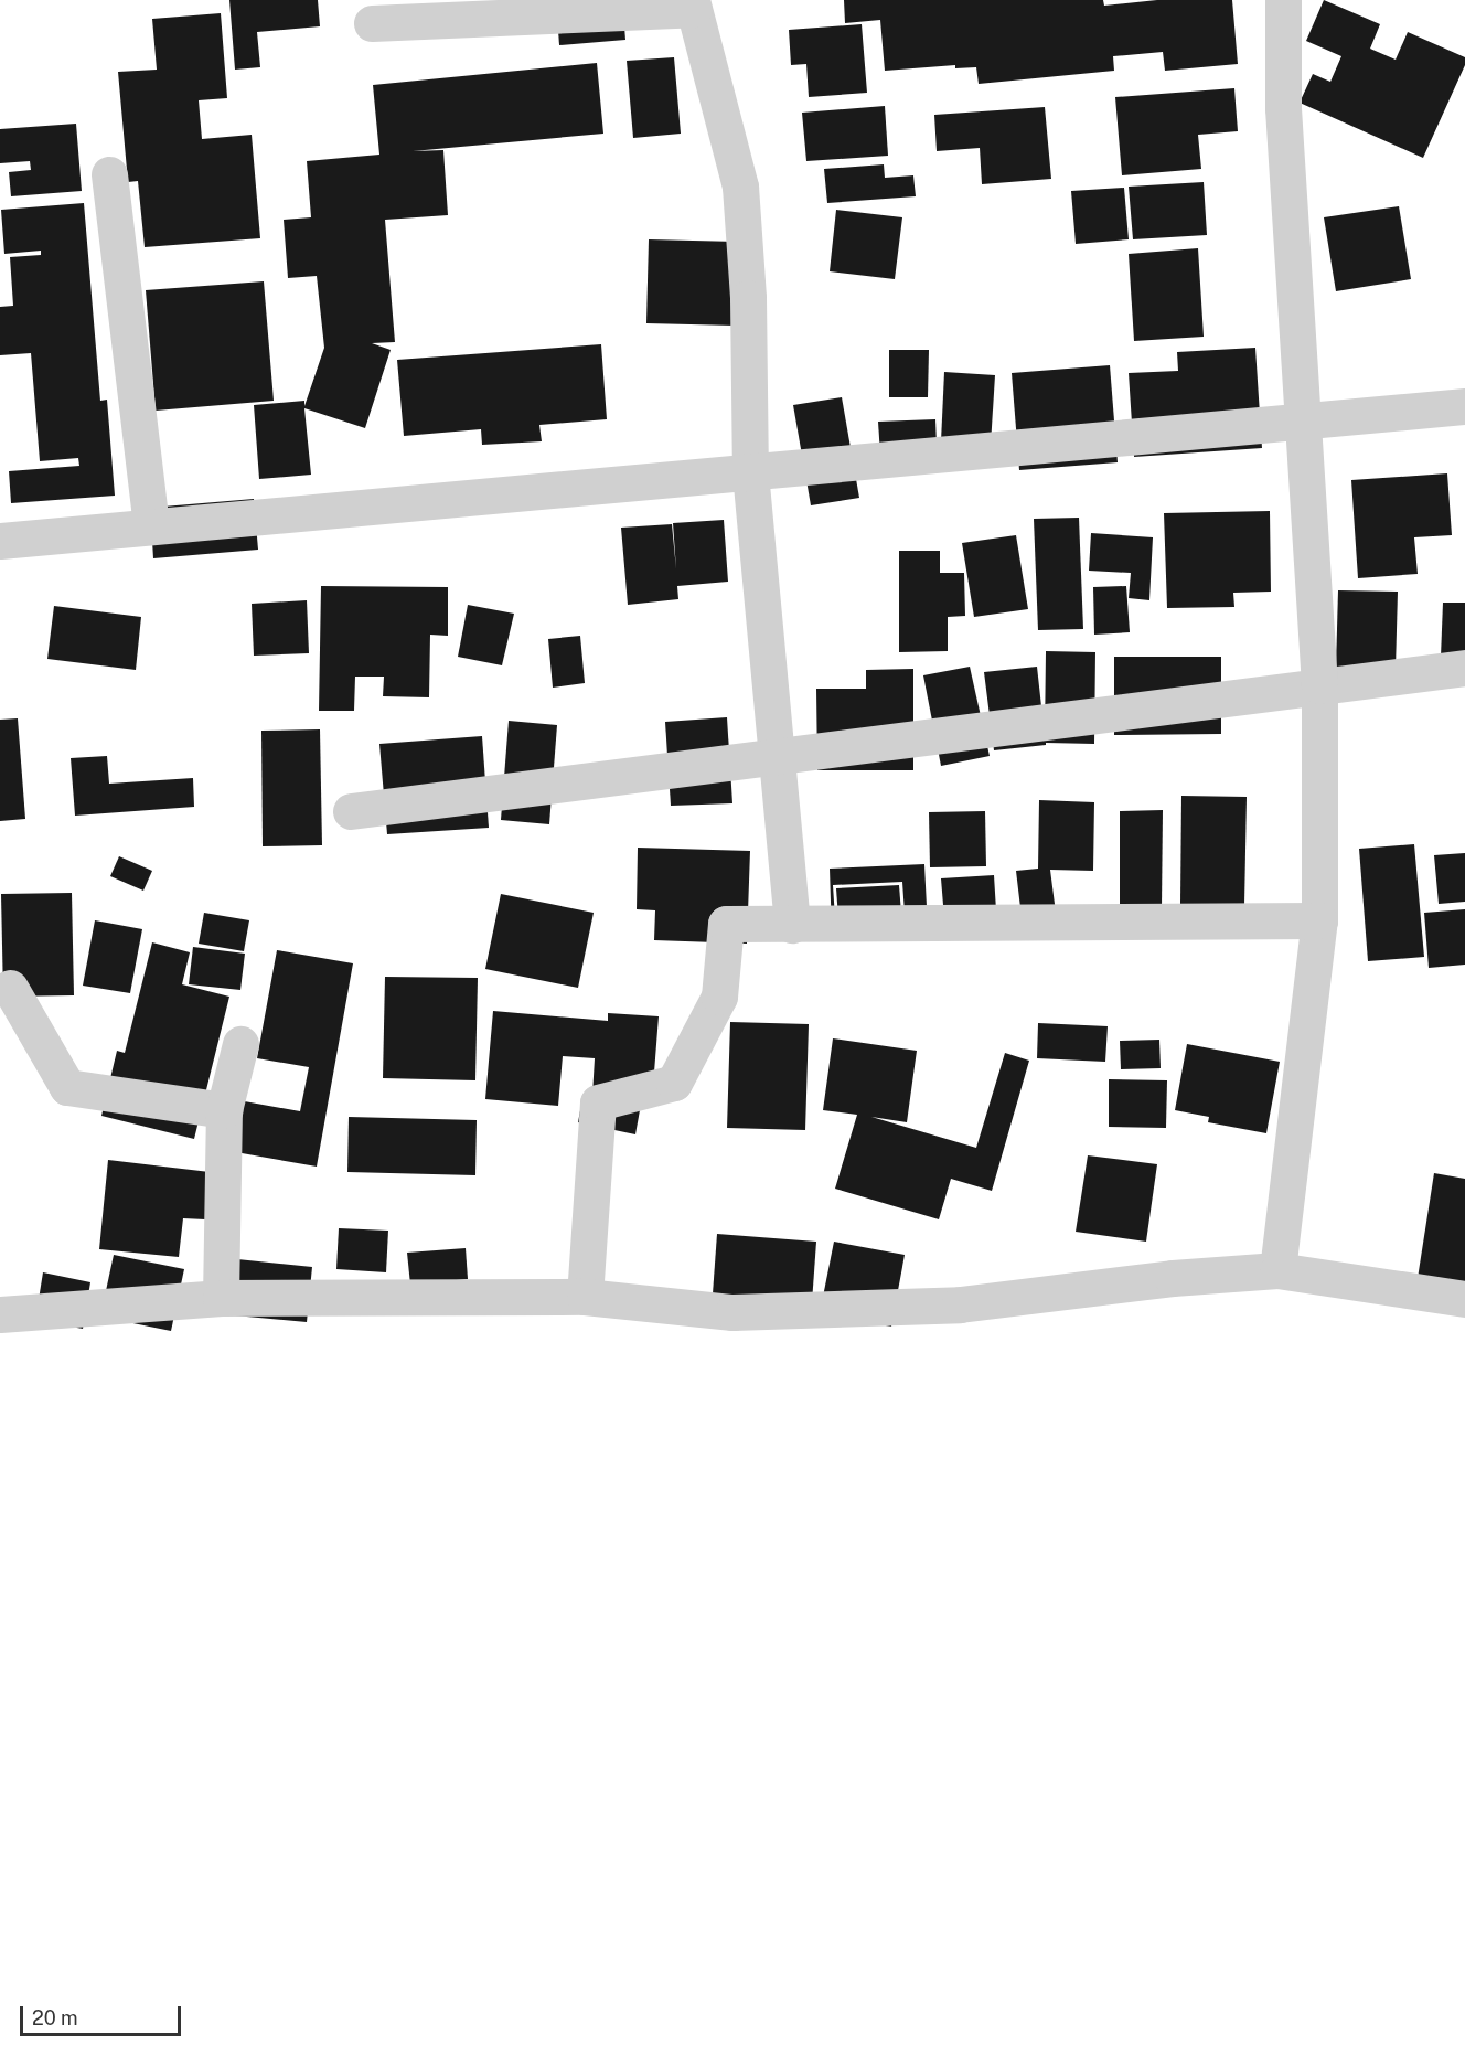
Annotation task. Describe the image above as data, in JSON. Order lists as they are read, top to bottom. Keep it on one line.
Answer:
{"scale_bar":"20 m"}
